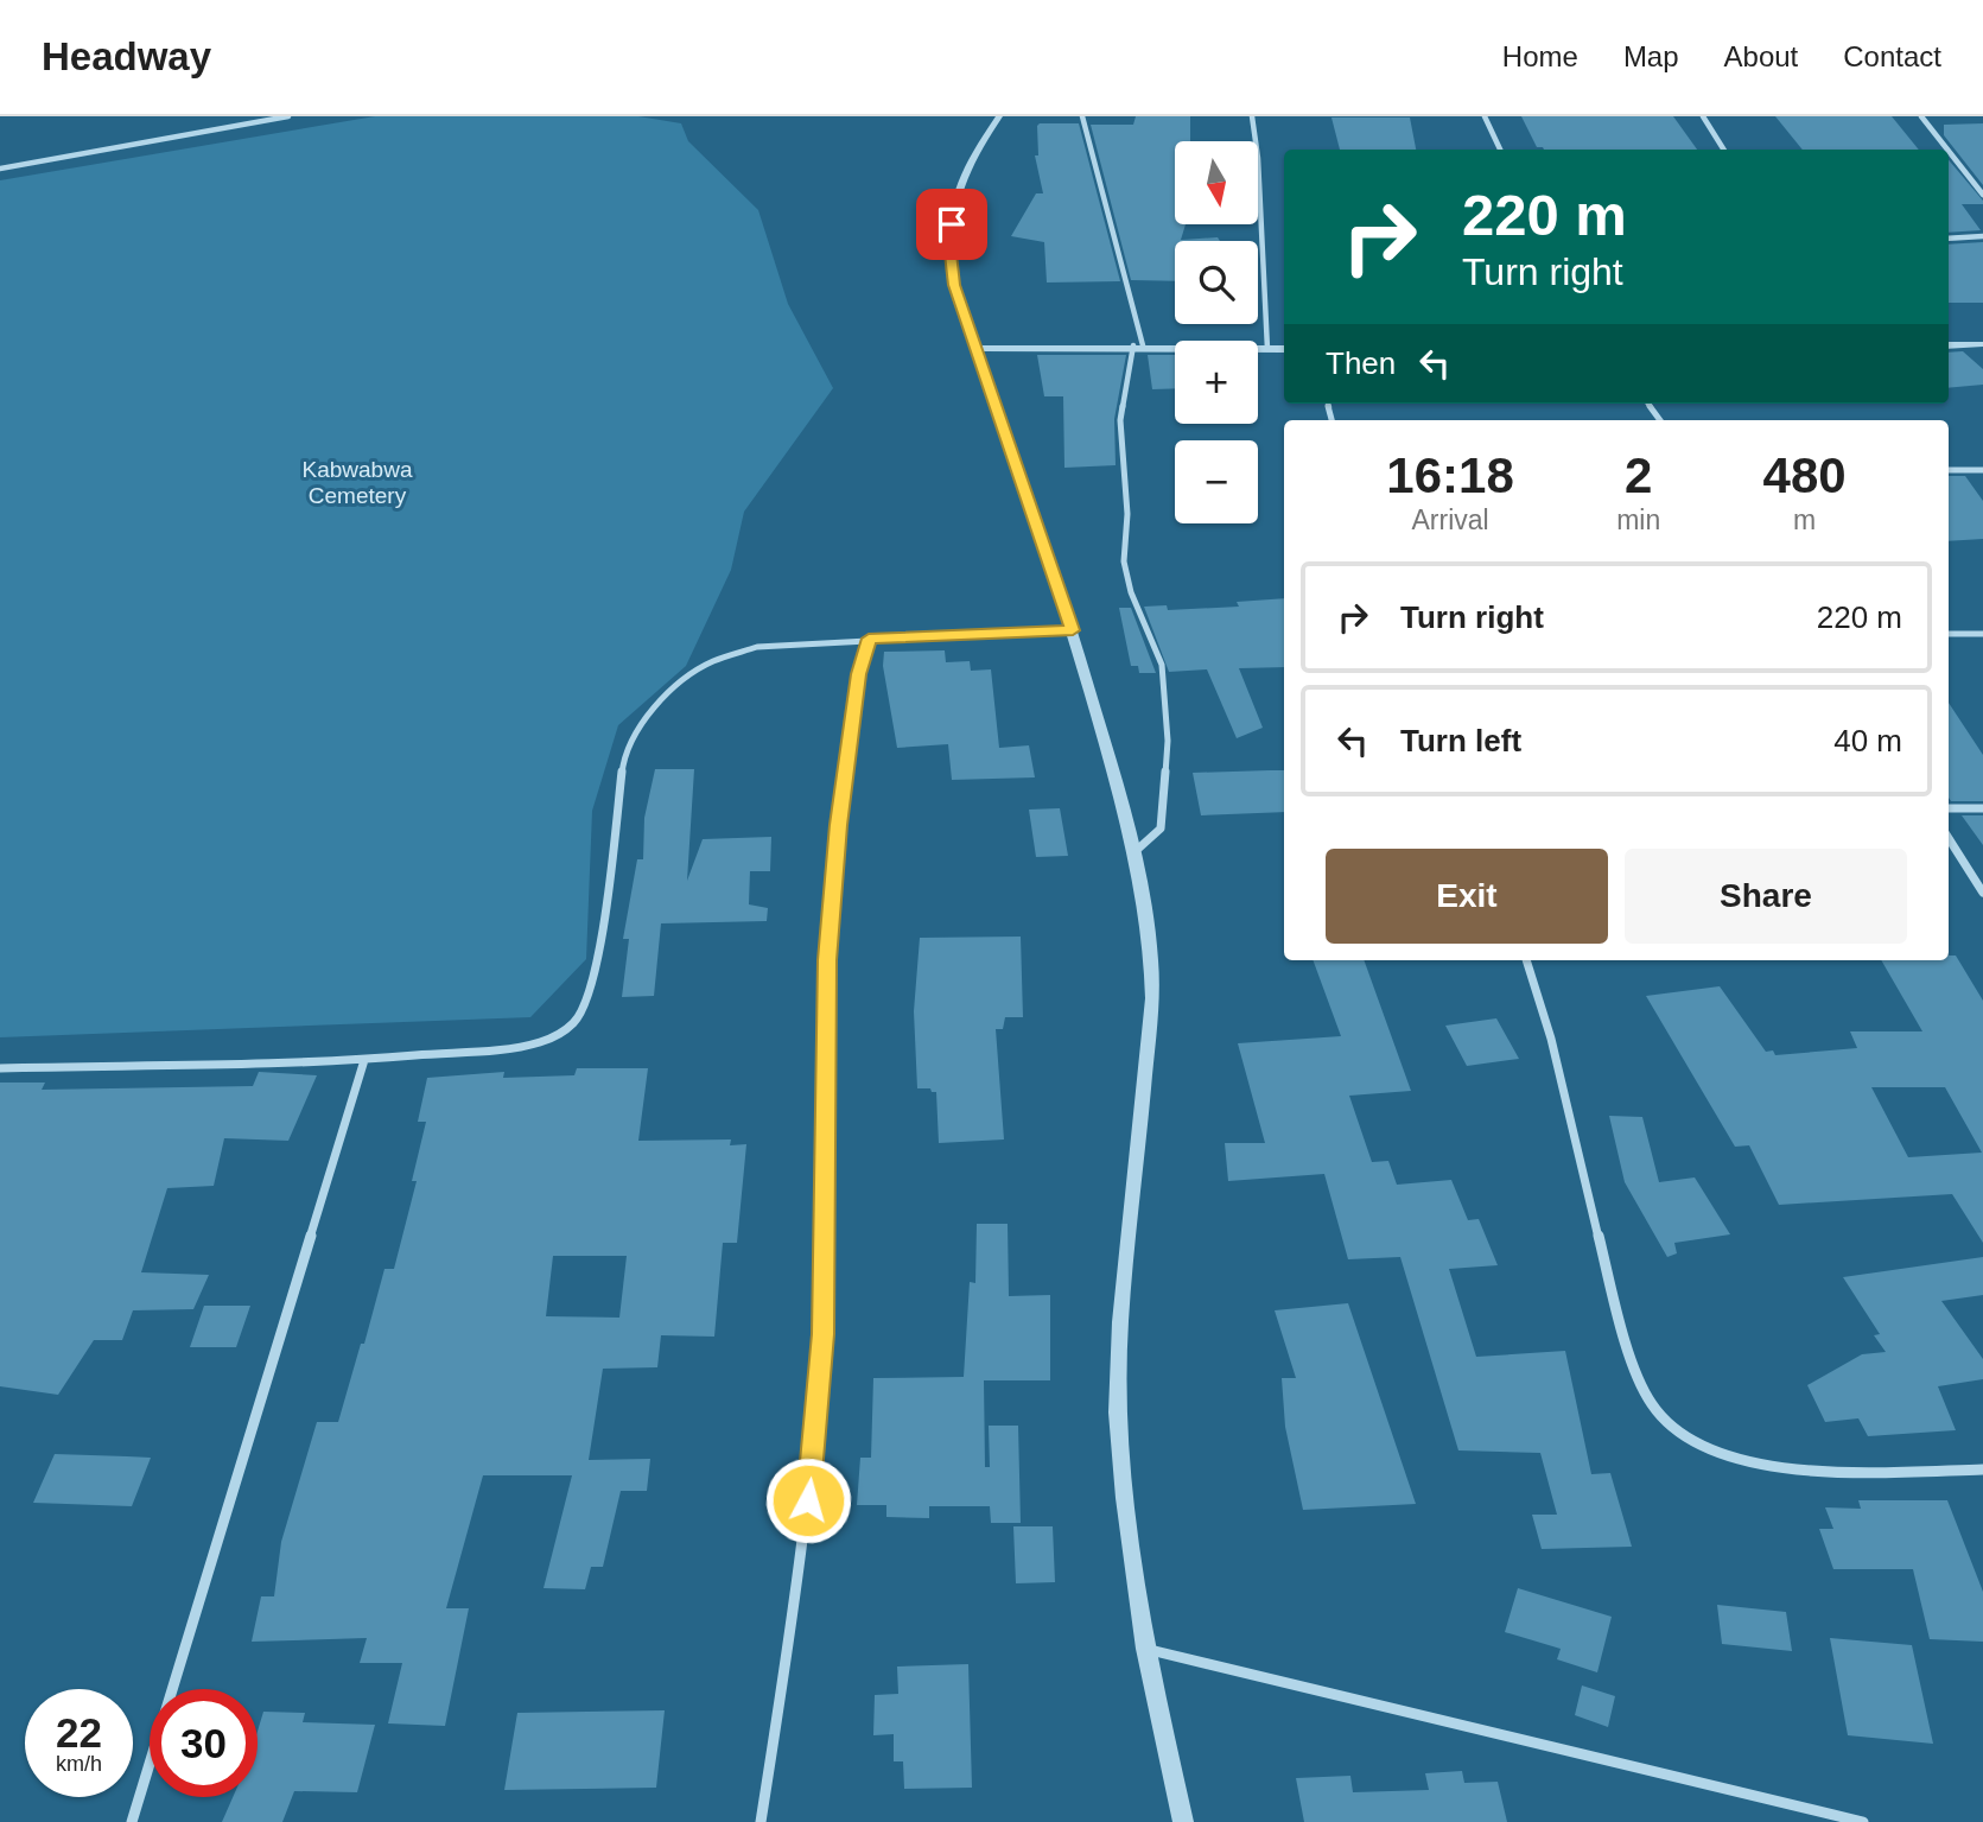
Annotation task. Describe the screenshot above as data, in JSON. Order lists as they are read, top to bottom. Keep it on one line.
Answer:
{"parks":["Kabwabwa Cemetery"],"north":"bottom","page":{"header":"Headway","nav":["Home","Map","About","Contact"],"map_buttons":["+","−"],"turn":["220 m","Turn right"],"then":"Then","eta":["16:18","Arrival","2","min","480","m"],"list":[{"name":"Turn right","value":"220 m"},{"name":"Turn left","value":"40 m"}],"buttons":["Exit","Share"],"speed":"22 km/h","limit":"30"}}
